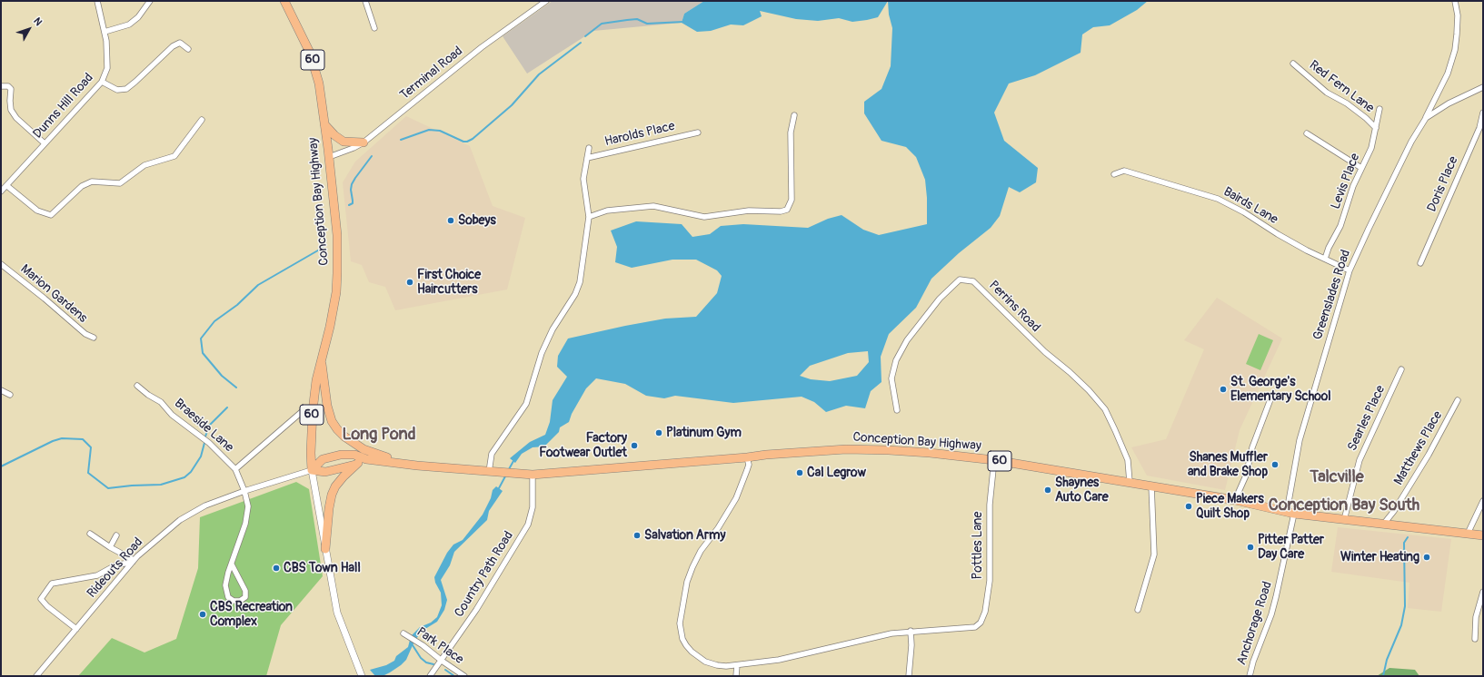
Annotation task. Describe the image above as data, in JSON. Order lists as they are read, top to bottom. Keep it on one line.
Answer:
{"streets":{"main road":["60","Conception Bay Highway"],"street":["Terminal Road","Red Fern Lane","Dunns Hill Road","Harolds Place","Levis Place","Doris Place","Bairds Lane","Marion Gardens","Greenslades Road","Perrins Road","Searles Place","Braeside Lane","Matthews Place","Pottles Lane","Rideouts Road","Country Path Road","Anchorage Road","Park Place"]},"crossings":[["Terminal Road","Conception Bay Highway"],["Red Fern Lane","Levis Place"],["Levis Place","Bairds Lane"],["Conception Bay Highway","Greenslades Road"],["Conception Bay Highway","Perrins Road"],["Conception Bay Highway","Searles Place"],["Conception Bay Highway","Matthews Place"],["Conception Bay Highway","Pottles Lane"],["Conception Bay Highway","Rideouts Road"],["Conception Bay Highway","Country Path Road"],["Conception Bay Highway","Anchorage Road"],["Bairds Lane","Greenslades Road"],["Greenslades Road","Anchorage Road"],["Braeside Lane","Rideouts Road"],["Country Path Road","Park Place"]],"districts":["Long Pond","Talcville","Conception Bay South"],"places":["Sobeys","First Choice Haircutters","St. George's Elementary School","Platinum Gym","Factory Footwear Outlet","Shanes Muffler and Brake Shop","Cal Legrow","Shaynes Auto Care","Piece Makers Quilt Shop","Salvation Army","Pitter Patter Day Care","Winter Heating","CBS Town Hall","CBS Recreation Complex"],"north":"top right"}
